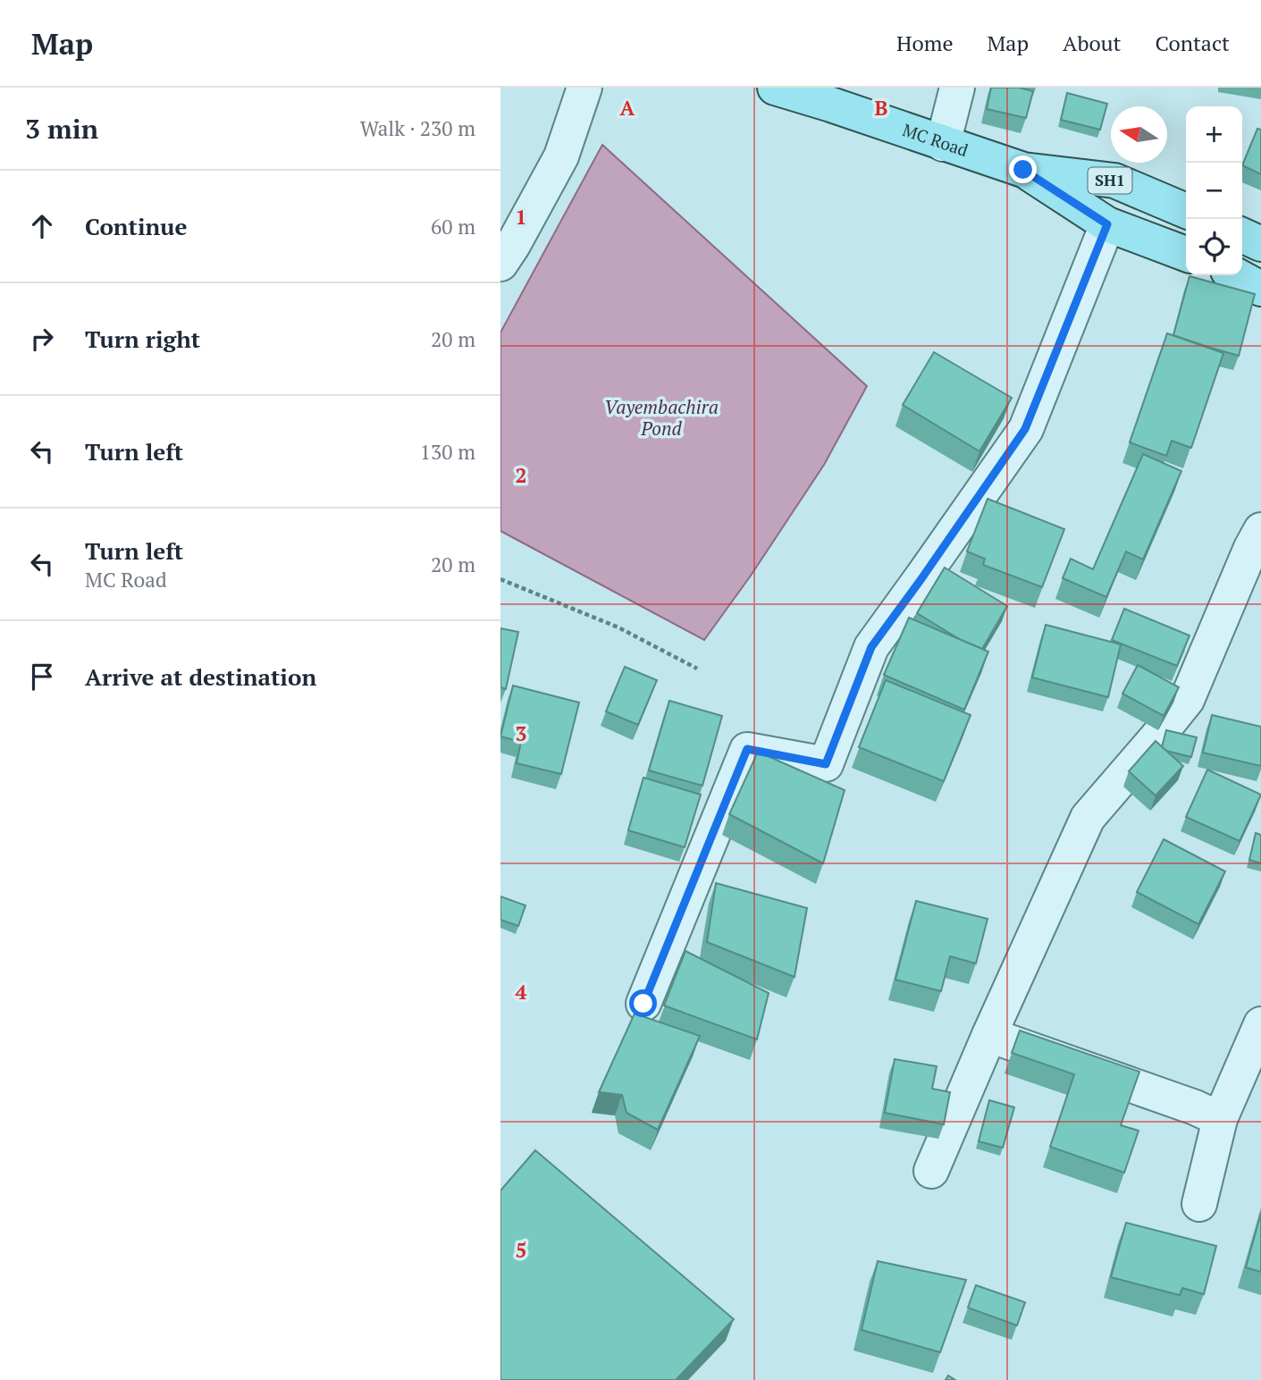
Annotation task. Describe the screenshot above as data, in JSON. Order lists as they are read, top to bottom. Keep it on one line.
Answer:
{"streets":{"main road":["MC Road","SH1"]},"water":["Vayembachira Pond"],"north":"left","page":{"header":"Map","nav":["Home","Map","About","Contact"],"heading":["3 min","Walk · 230 m"],"map_buttons":["+","−"],"list":[["Continue","60 m"],["Turn right","20 m"],["Turn left","130 m"],["Turn left","MC Road","20 m"],"Arrive at destination"]},"grid":{"columns":["A","B"],"rows":["1","2","3","4","5"]}}
